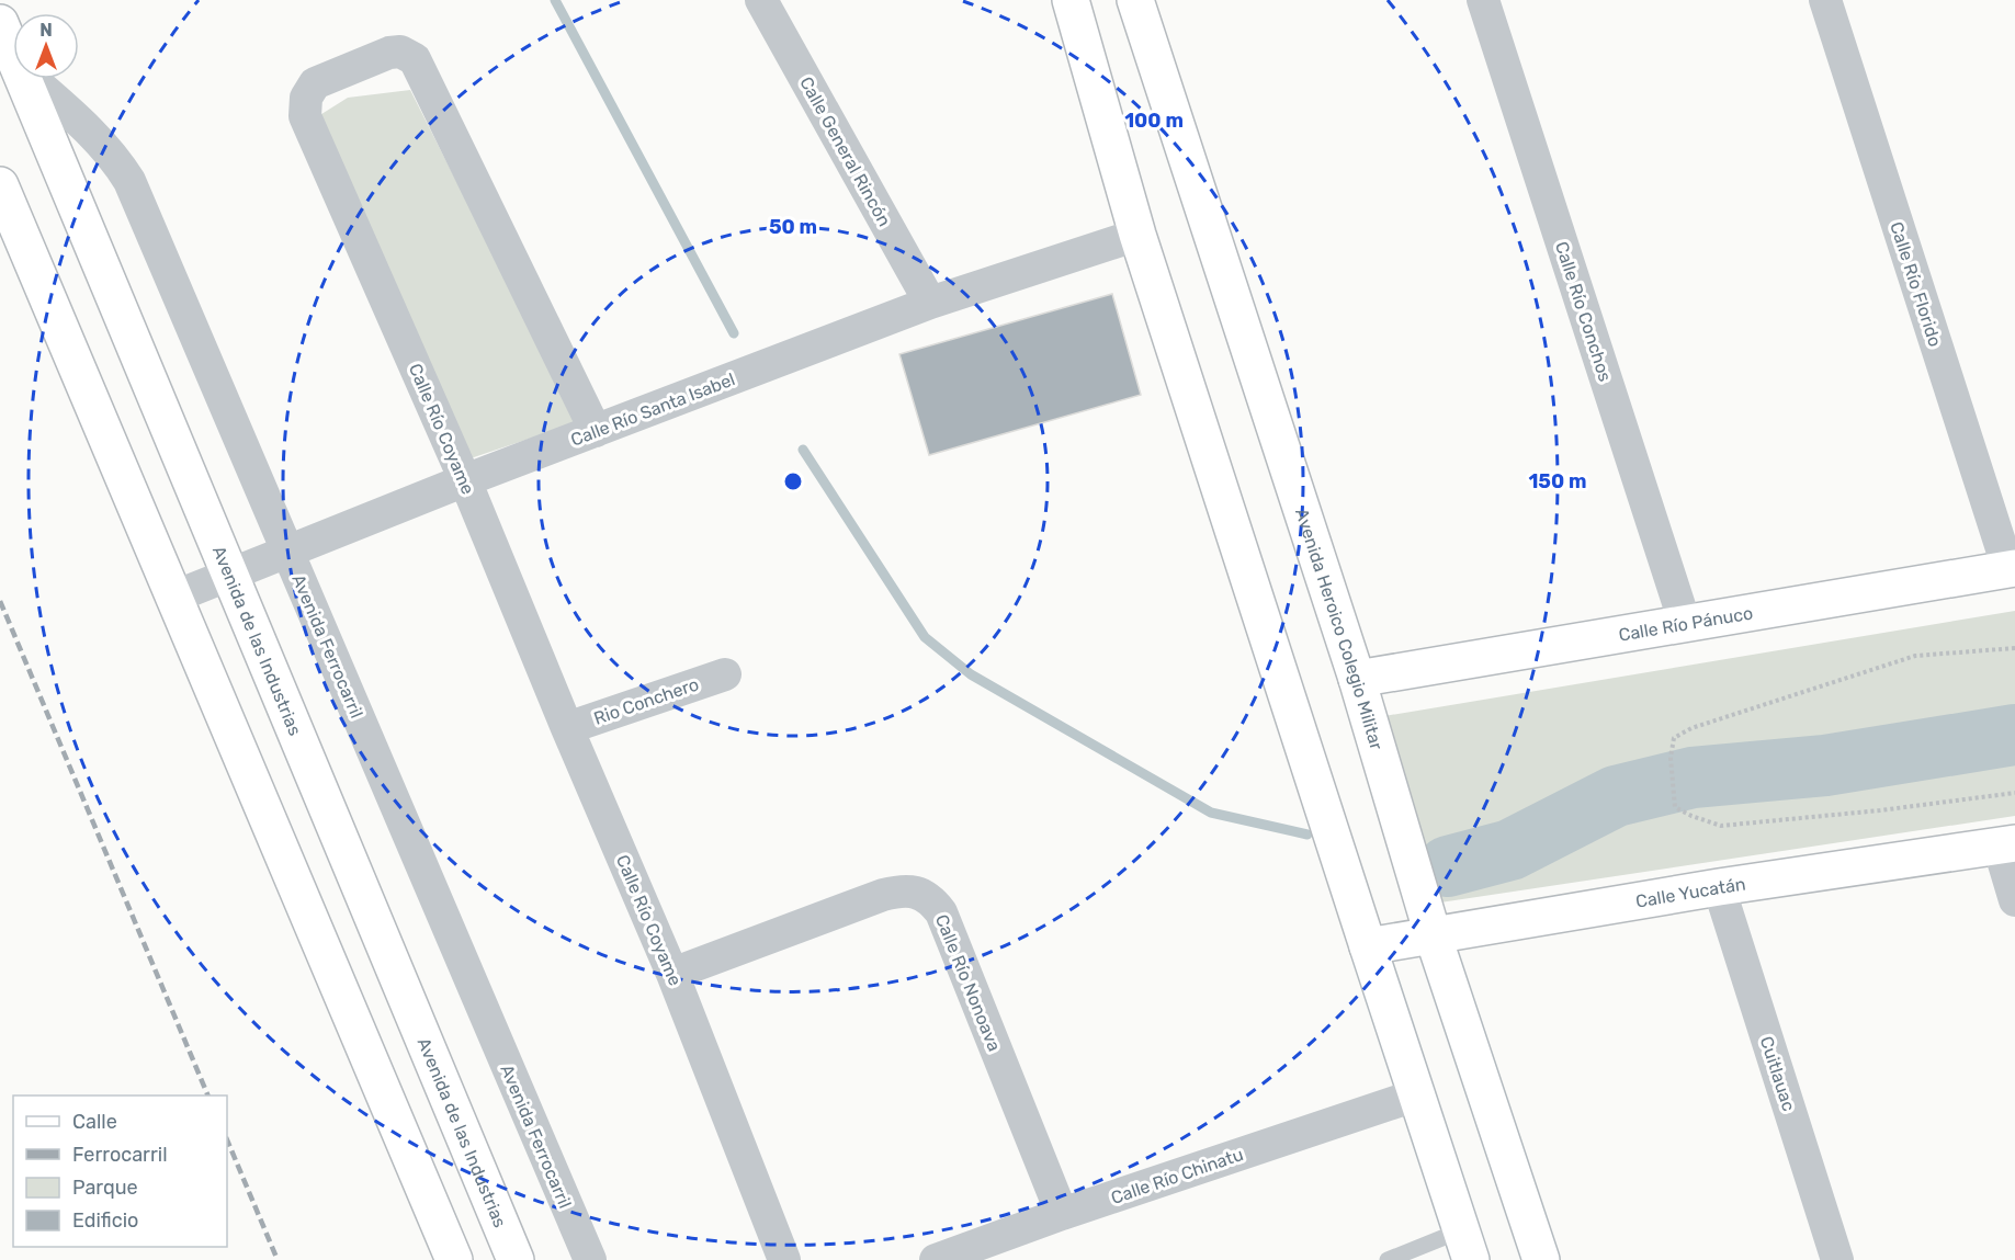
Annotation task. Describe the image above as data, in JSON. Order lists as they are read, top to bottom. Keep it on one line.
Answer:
{"streets":{"main road":["Calle Río Pánuco","Avenida Heroico Colegio Militar","Avenida de las Industrias","Calle Yucatán"],"street":["Calle General Rincón","Calle Río Florido","Calle Río Conchos","Calle Río Santa Isabel","Calle Río Coyame","Avenida Ferrocarril","Rio Conchero","Calle Río Nonoava","Cuitlauac","Calle Río Chinatu"]},"crossings":[["Calle General Rincón","Calle Río Santa Isabel"],["Calle Río Florido","Calle Río Pánuco"],["Calle Río Conchos","Calle Río Pánuco"],["Calle Río Santa Isabel","Calle Río Coyame"],["Calle Río Santa Isabel","Avenida de las Industrias"],["Calle Río Santa Isabel","Avenida Ferrocarril"],["Calle Río Coyame","Rio Conchero"],["Calle Río Coyame","Calle Río Nonoava"],["Calle Río Pánuco","Avenida Heroico Colegio Militar"],["Avenida Heroico Colegio Militar","Calle Yucatán"],["Calle Yucatán","Cuitlauac"],["Calle Río Nonoava","Calle Río Chinatu"]],"legend":["Calle","Ferrocarril","Parque","Edificio"],"north":"top","rings":["100 m","50 m","150 m"]}
